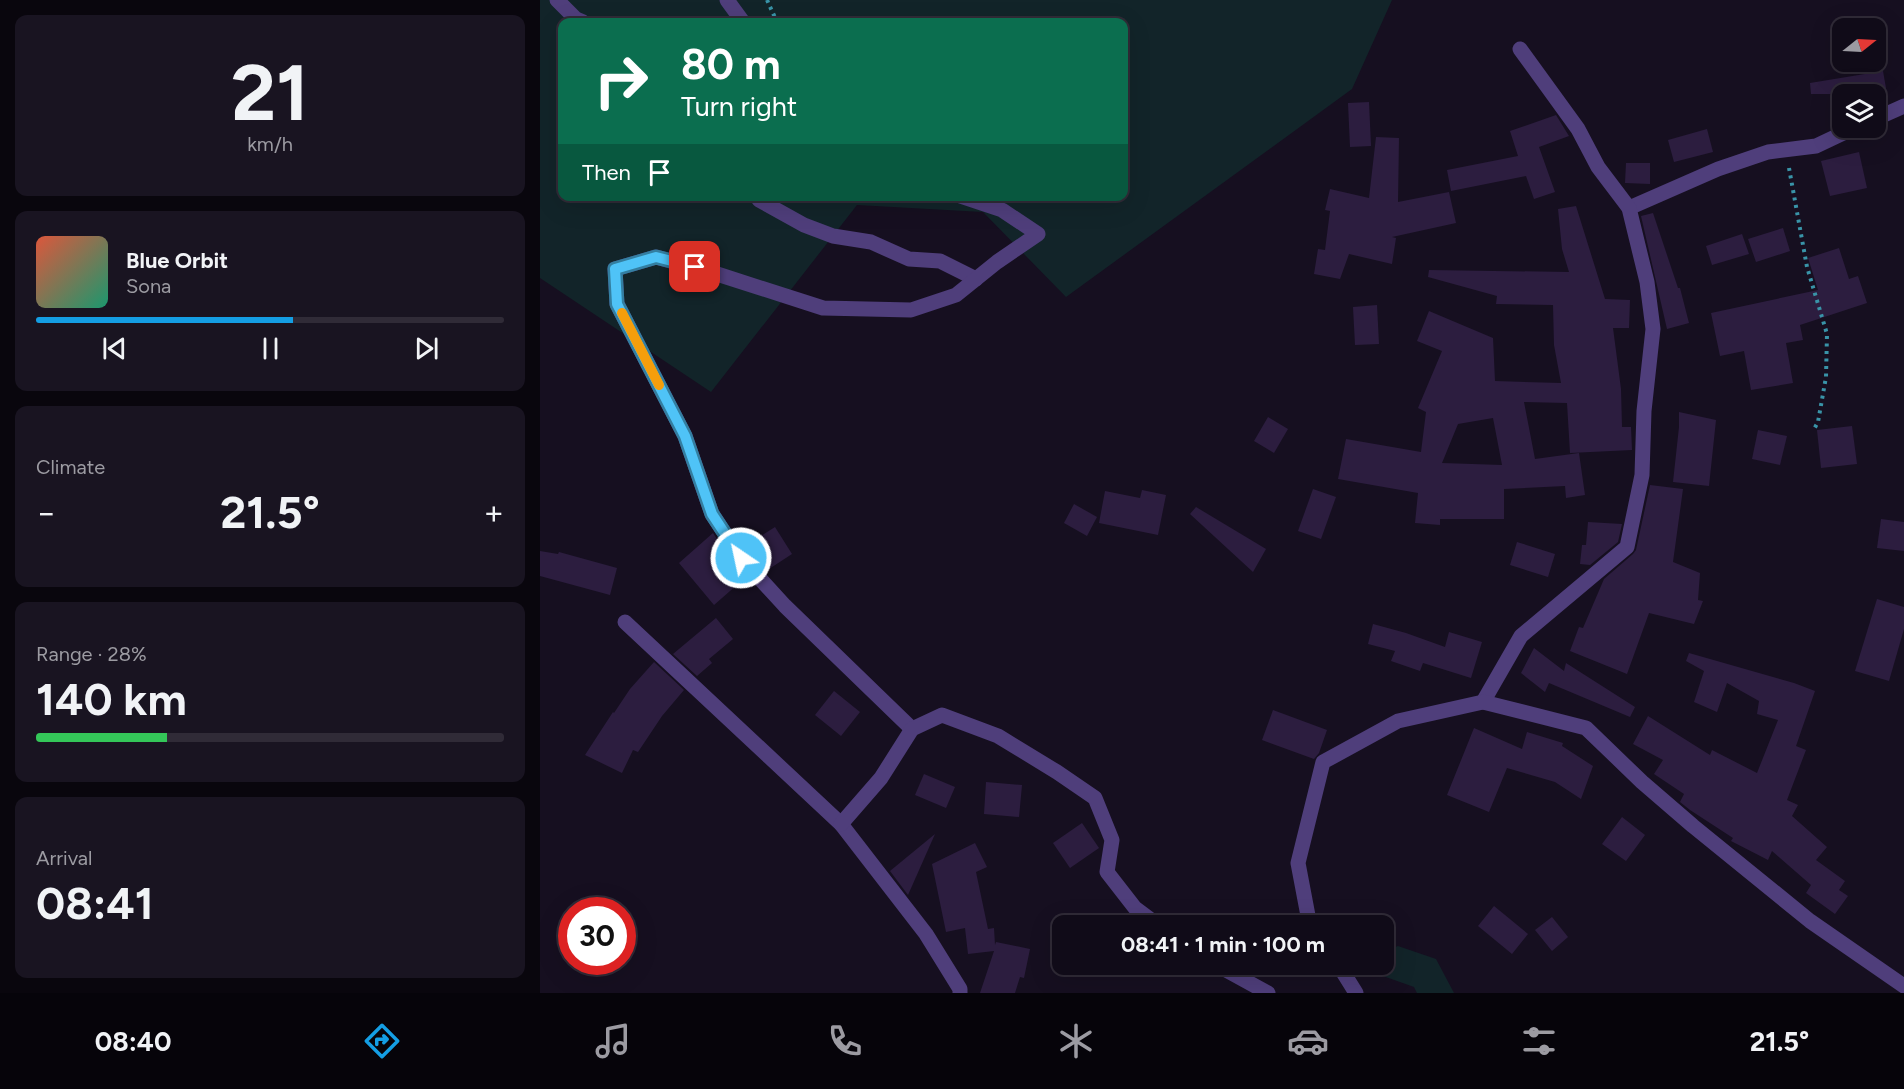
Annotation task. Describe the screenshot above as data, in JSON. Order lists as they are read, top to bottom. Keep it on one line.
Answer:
{"north":"right","page":{"tile":[["21","km/h"],"Climate",["Range · 28%","140 km"],["Arrival","08:41"]],"turn":["80 m","Turn right"],"then":"Then","song":["Blue Orbit","Sona"],"heat":["−","21.5°","+"],"limit":"30","trip":"08:41 · 1 min · 100 m","tabs":["08:40","21.5°"]}}
